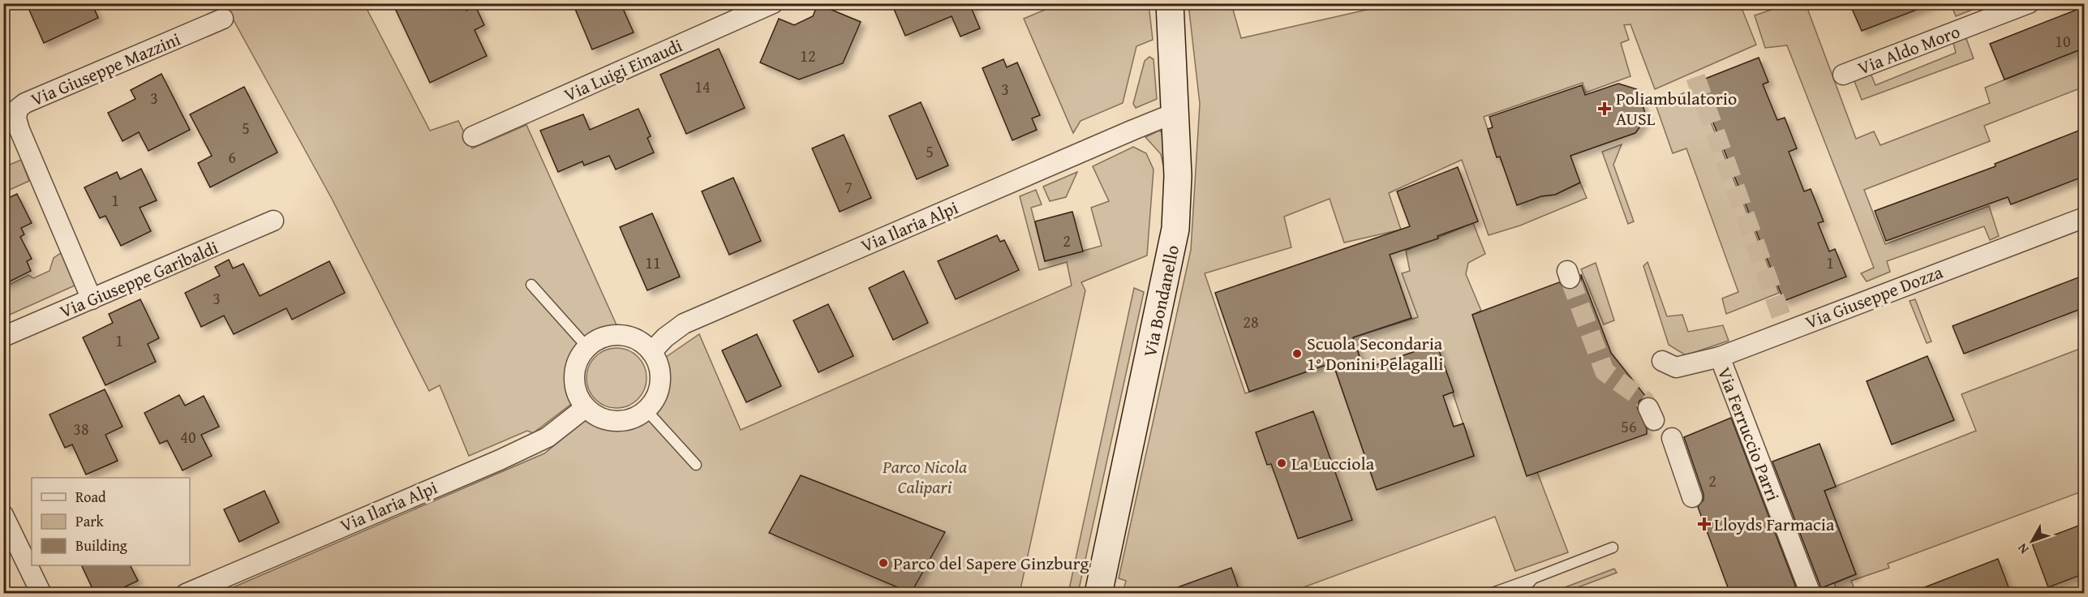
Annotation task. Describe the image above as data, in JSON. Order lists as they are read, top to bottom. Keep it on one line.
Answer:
{"streets":{"street":["Via Aldo Moro","Via Giuseppe Mazzini","Via Luigi Einaudi","Via Ilaria Alpi","Via Giuseppe Garibaldi","Via Giuseppe Dozza","Via Bondanello","Via Ferruccio Parri"]},"crossings":[["Via Giuseppe Mazzini","Via Giuseppe Garibaldi"],["Via Ilaria Alpi","Via Bondanello"],["Via Giuseppe Dozza","Via Ferruccio Parri"]],"parks":["Parco Nicola Calipari"],"places":{"health":["Poliambulatorio AUSL","Lloyds Farmacia"],"other":["Scuola Secondaria 1° Donini Pelagalli","La Lucciola","Parco del Sapere Ginzburg"]},"house_numbers":["10","12","14","3","3","5","5","6","7","1","2","11","1","3","28","1","56","38","40","2"],"legend":["Road","Park","Building"],"north":"bottom left"}
